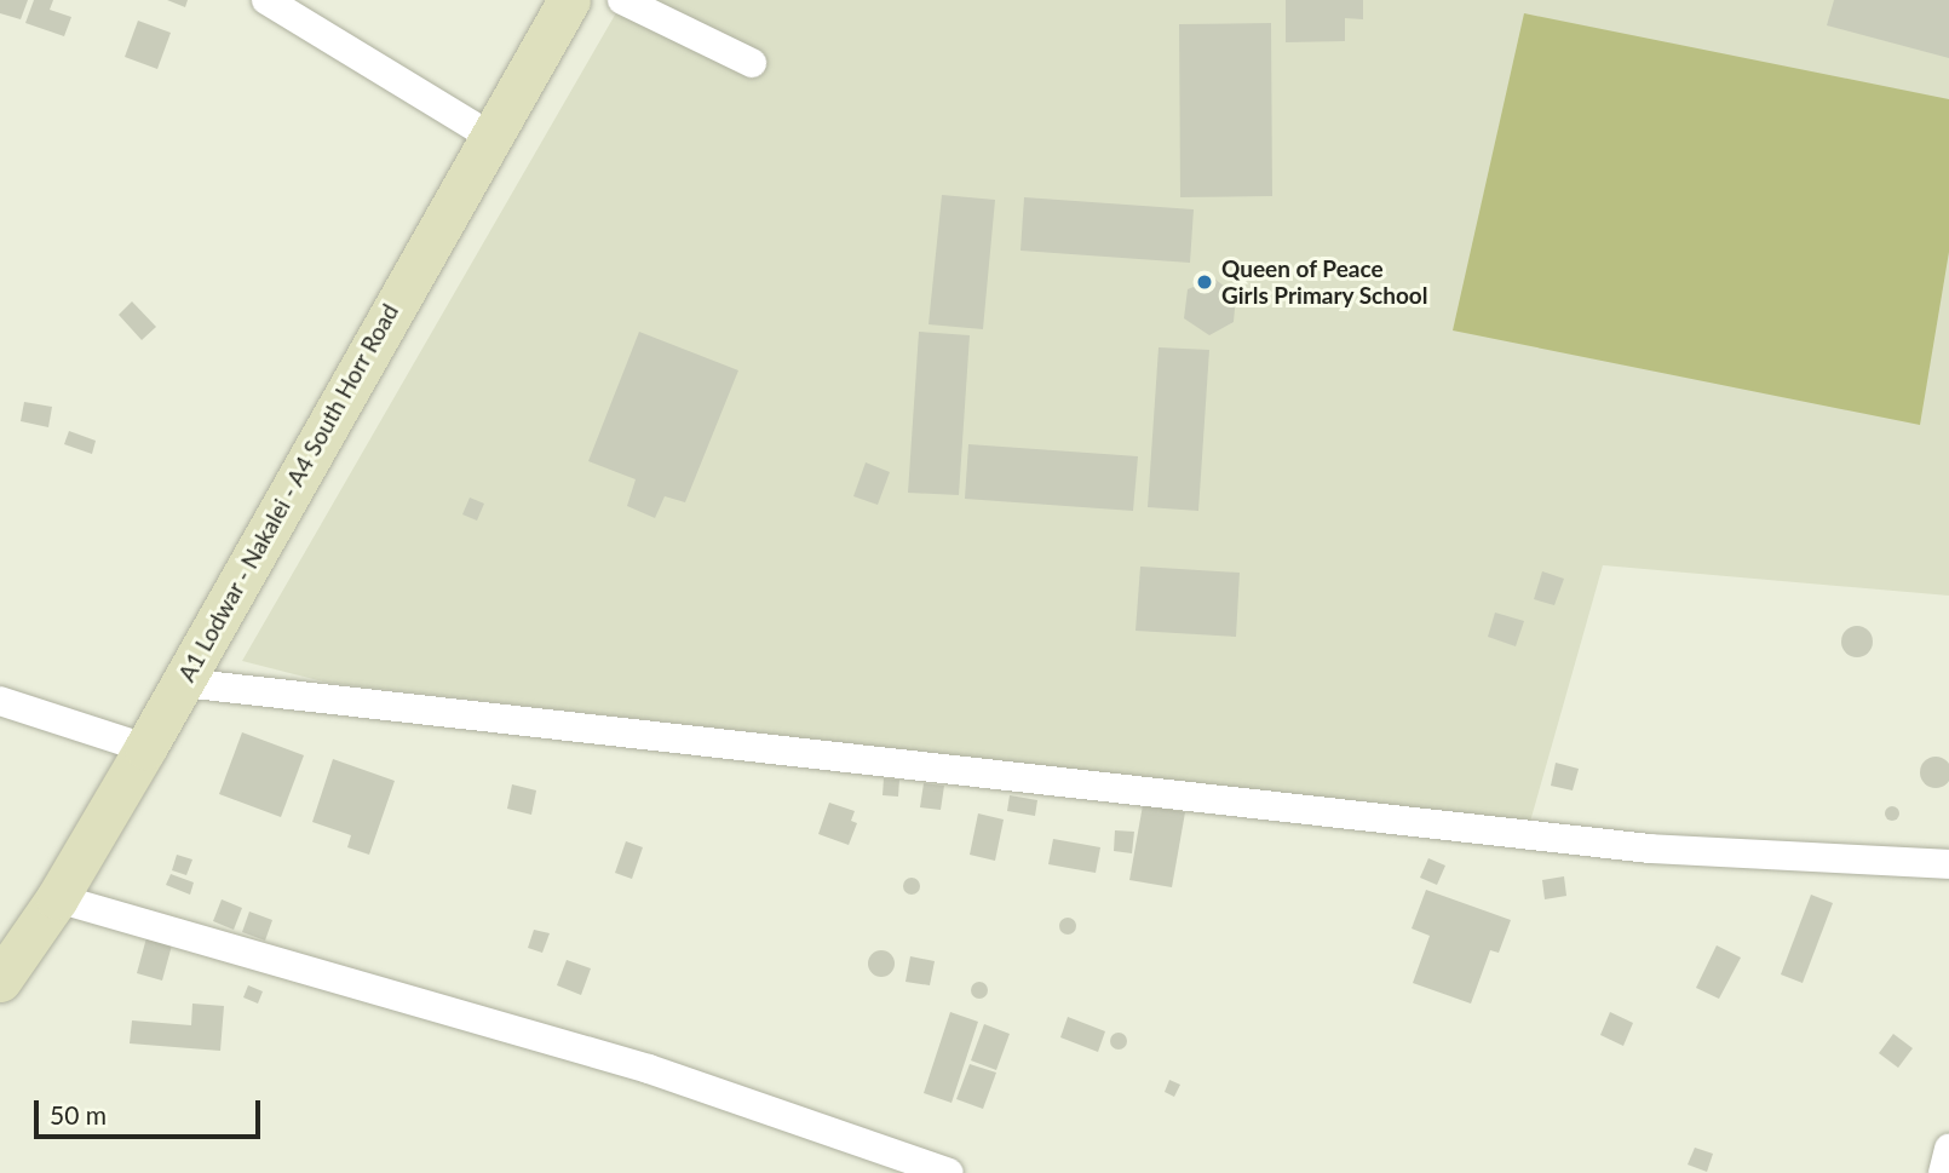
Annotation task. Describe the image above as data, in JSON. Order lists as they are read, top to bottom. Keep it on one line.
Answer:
{"streets":{"main road":["A1 Lodwar - Nakalei - A4 South Horr Road"]},"places":["Queen of Peace Girls Primary School"],"scale_bar":"50 m"}
